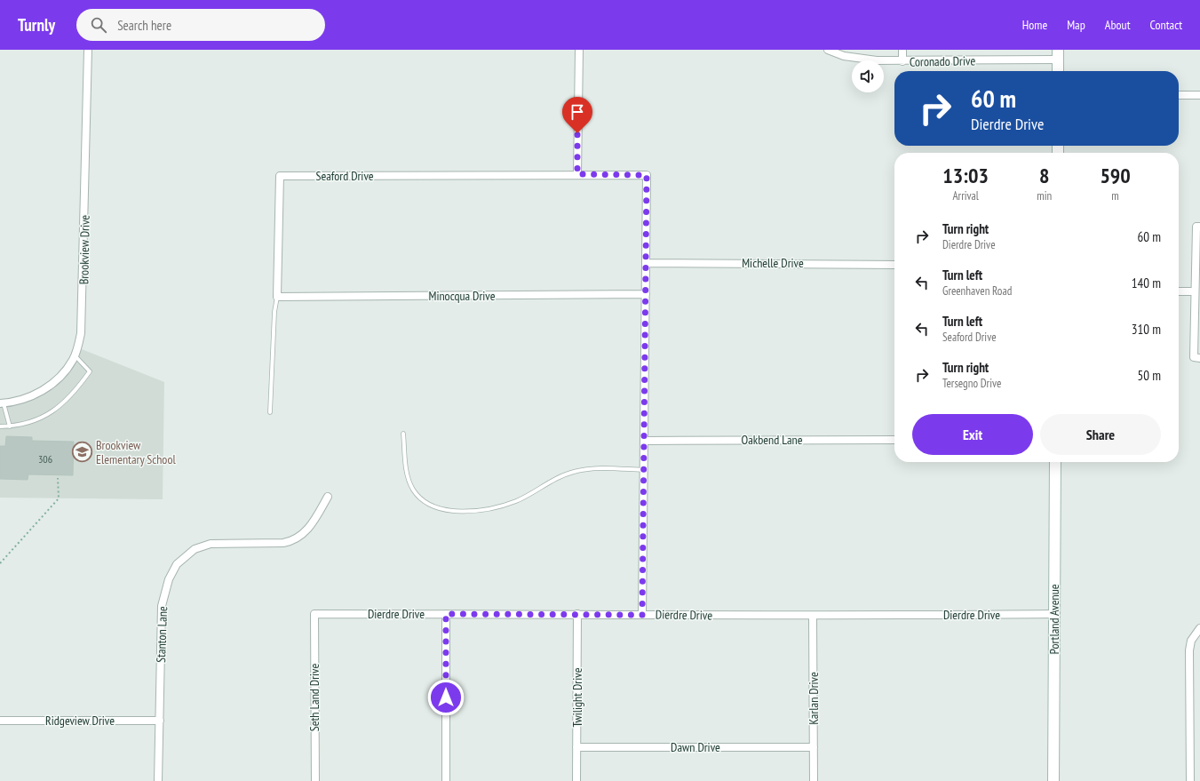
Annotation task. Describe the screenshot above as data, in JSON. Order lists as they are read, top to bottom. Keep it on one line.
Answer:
{"streets":{"main road":["Portland Avenue"],"street":["Coronado Drive","Seaford Drive","Brookview Drive","Michelle Drive","Minocqua Drive","Oakbend Lane","Dierdre Drive","Stanton Lane","Seth Land Drive","Twilight Drive","Karlan Drive","Ridgeview Drive","Dawn Drive"]},"crossings":[["Seaford Drive","Michelle Drive"],["Seaford Drive","Minocqua Drive"],["Dierdre Drive","Portland Avenue"],["Dierdre Drive","Seth Land Drive"],["Dierdre Drive","Twilight Drive"],["Dierdre Drive","Karlan Drive"],["Stanton Lane","Ridgeview Drive"],["Twilight Drive","Dawn Drive"],["Karlan Drive","Dawn Drive"]],"places":{"school or university":["Brookview Elementary School"]},"house_numbers":["306"],"page":{"header":"Turnly","search":"Search here","nav":["Home","Map","About","Contact"],"turn":["60 m","Dierdre Drive"],"eta":["13:03","Arrival","8","min","590","m"],"list":[{"name":"Turn right","note":"Dierdre Drive","value":"60 m"},{"name":"Turn left","note":"Greenhaven Road","value":"140 m"},{"name":"Turn left","note":"Seaford Drive","value":"310 m"},{"name":"Turn right","note":"Tersegno Drive","value":"50 m"}],"buttons":["Exit","Share"]}}
